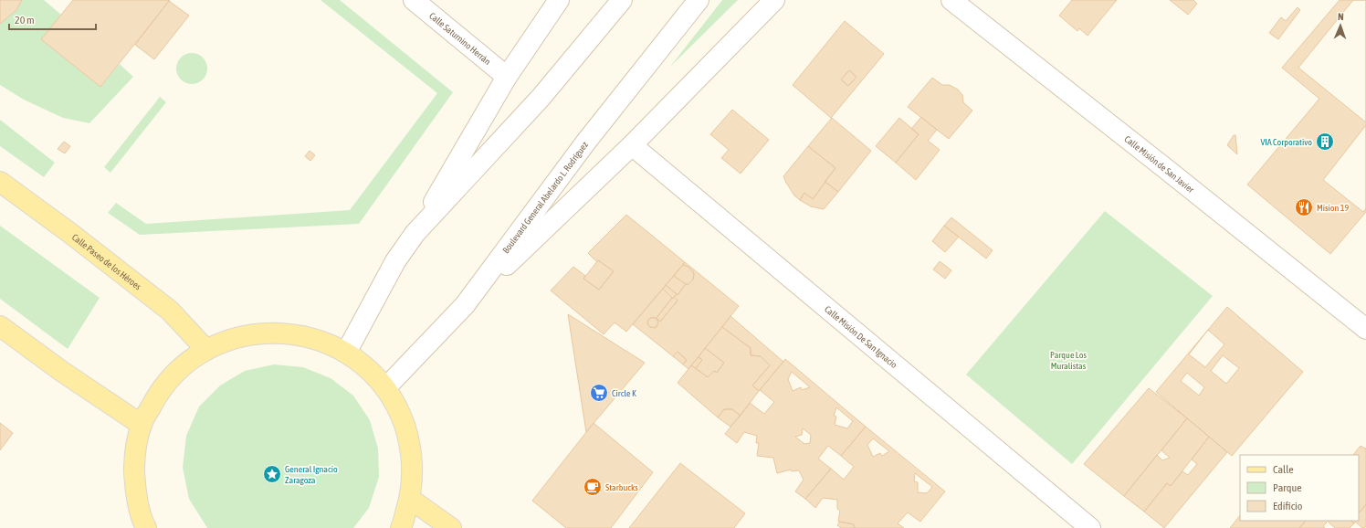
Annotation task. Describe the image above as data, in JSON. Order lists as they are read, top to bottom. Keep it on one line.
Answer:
{"streets":{"main road":["Calle Saturnino Herrán","Calle Misión de San Javier","Boulevard General Abelardo L. Rodríguez","Calle Paseo de los Héroes","Calle Misión De San Ignacio"]},"parks":["Parque Los Muralistas"],"places":{"building":["VIA Corporativo"],"restaurant":["Mision 19"],"supermarket":["Circle K"],"place":["General Ignacio Zaragoza"],"cafe":["Starbucks"]},"legend":["Calle","Parque","Edificio"],"scale_bar":"20 m","north":"top"}
